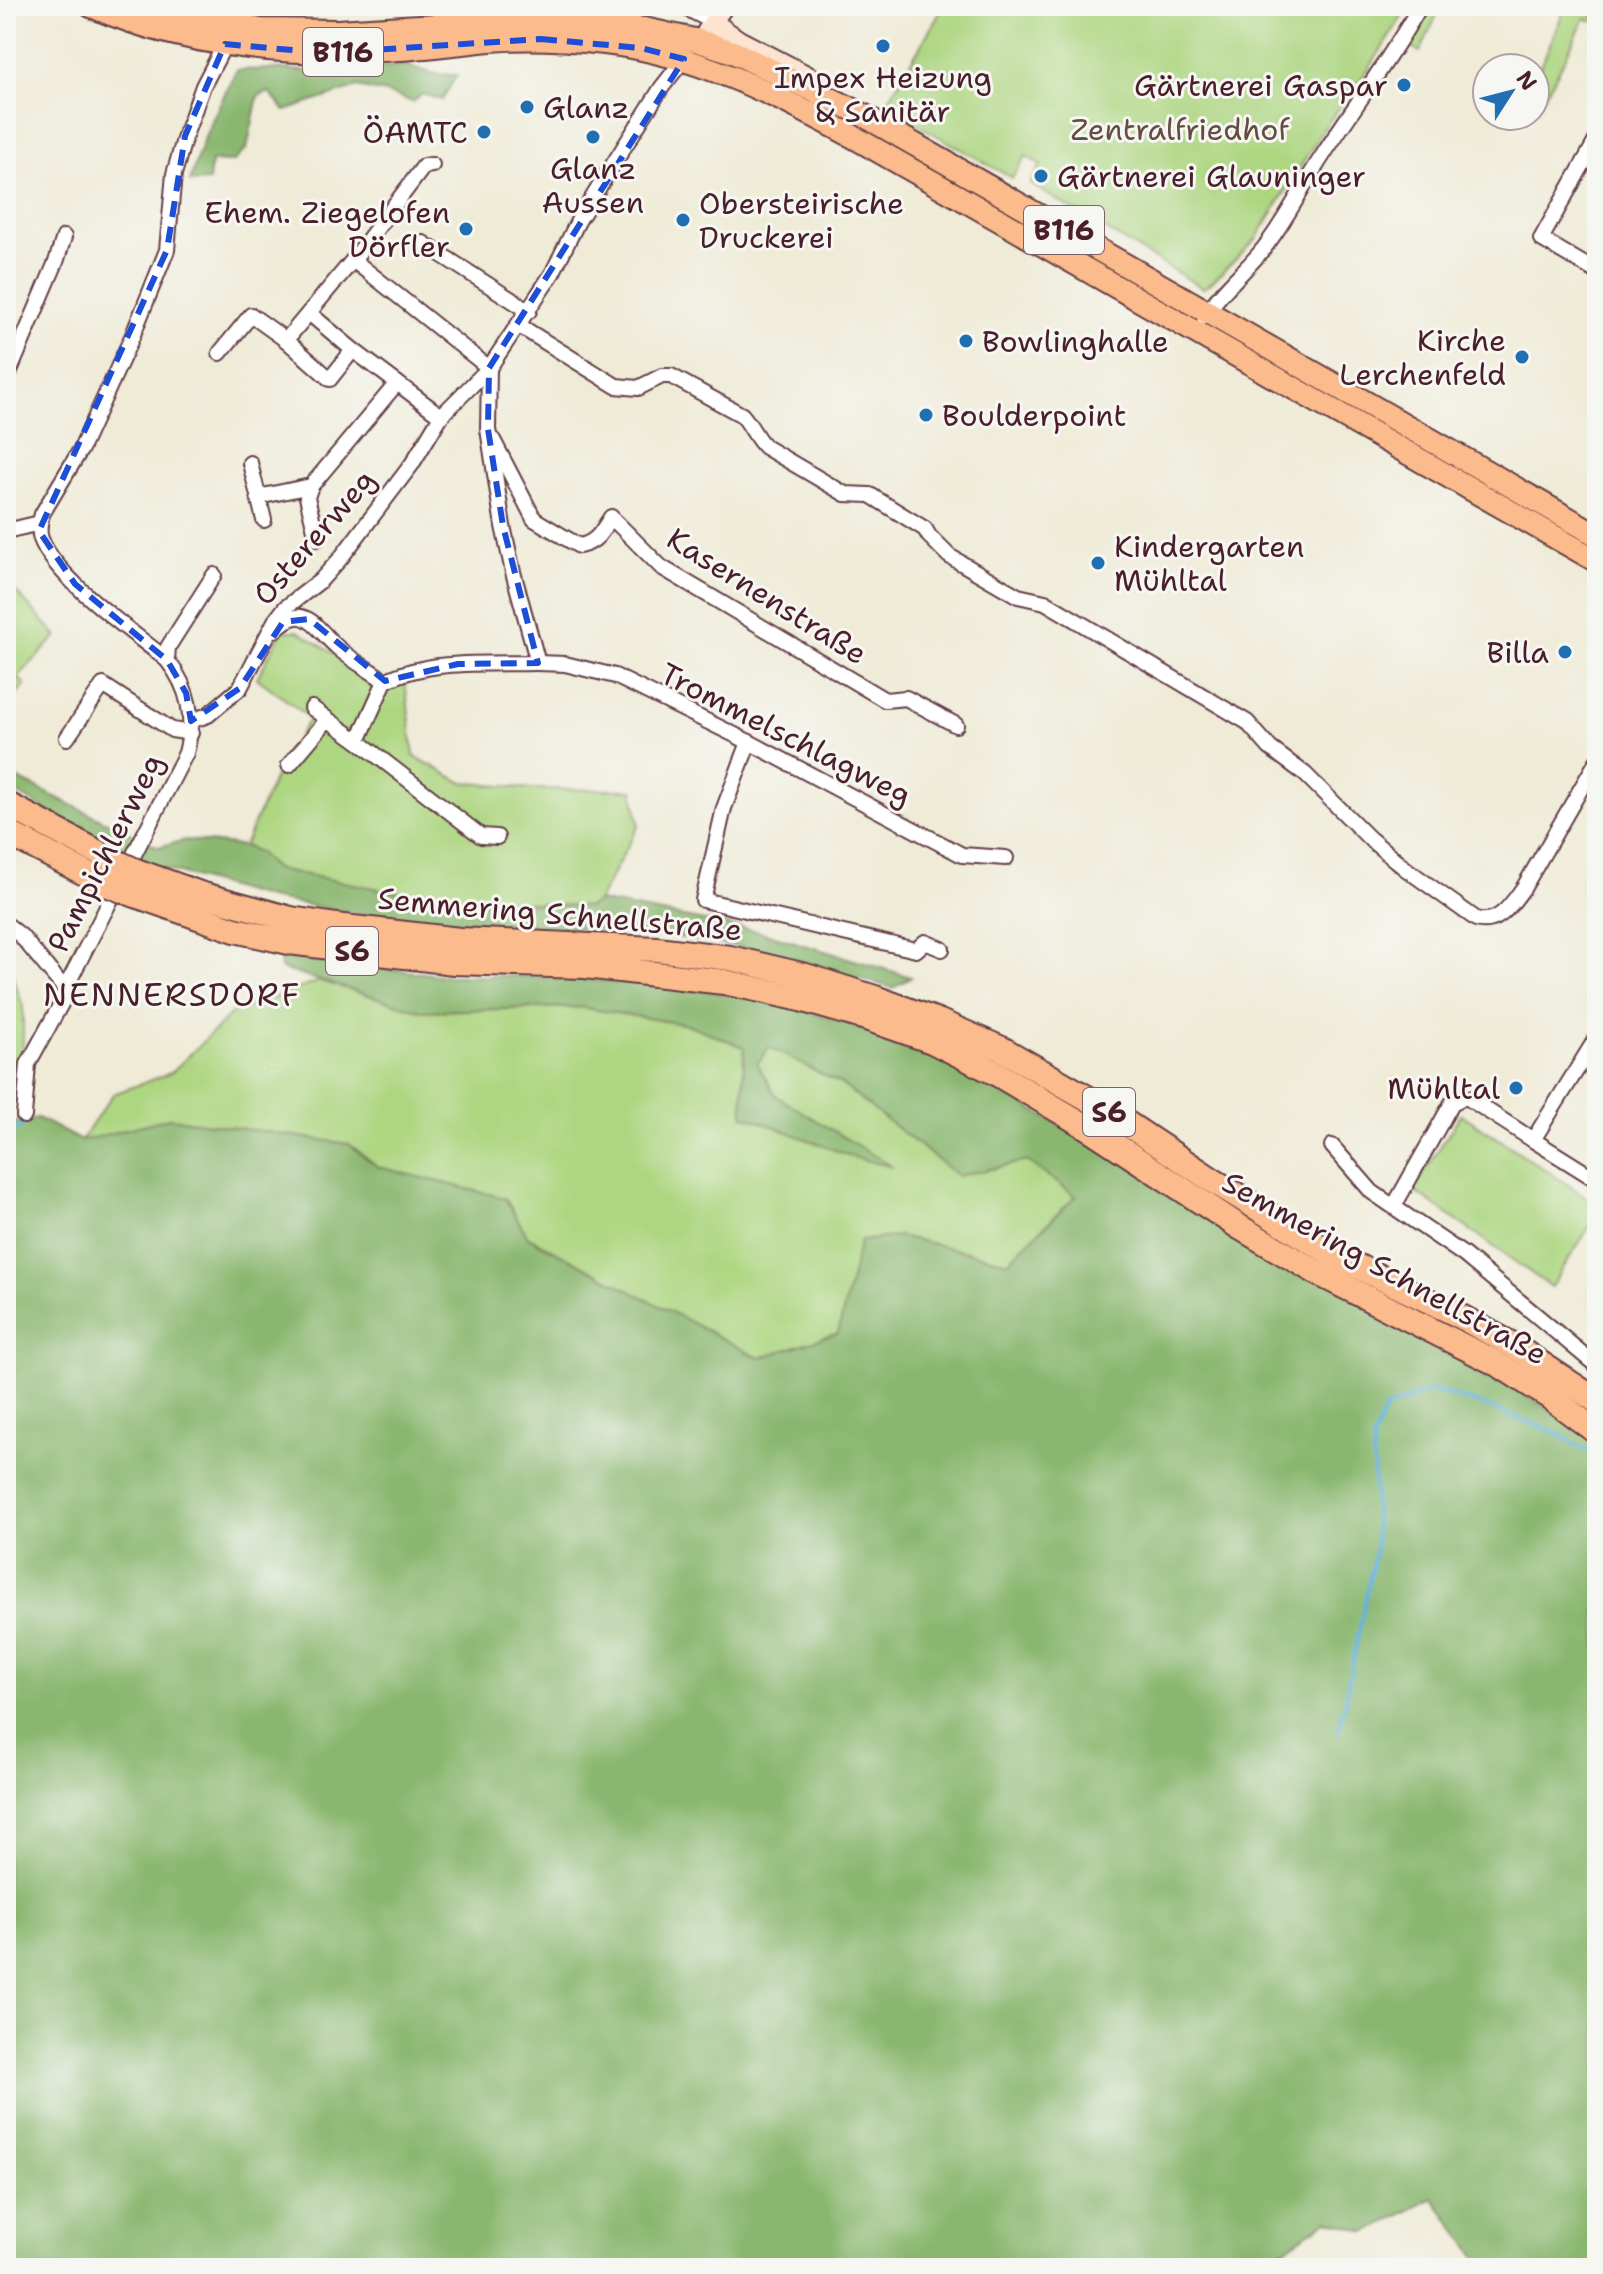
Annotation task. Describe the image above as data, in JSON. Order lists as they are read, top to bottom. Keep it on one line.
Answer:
{"streets":{"highway":["Semmering Schnellstraße","S6"],"main road":["B116","Ostererweg"],"street":["Kasernenstraße","Trommelschlagweg","Pampichlerweg"]},"crossings":[["B116","Ostererweg"],["Ostererweg","Pampichlerweg"]],"districts":["NENNERSDORF"],"parks":["Zentralfriedhof"],"places":["Impex Heizung & Sanitär","Gärtnerei Gaspar","Glanz","ÖAMTC","Glanz Aussen","Gärtnerei Glauninger","Obersteirische Druckerei","Ehem. Ziegelofen Dörfler","Bowlinghalle","Kirche Lerchenfeld","Boulderpoint","Kindergarten Mühltal","Billa","Mühltal"],"north":"top right"}
